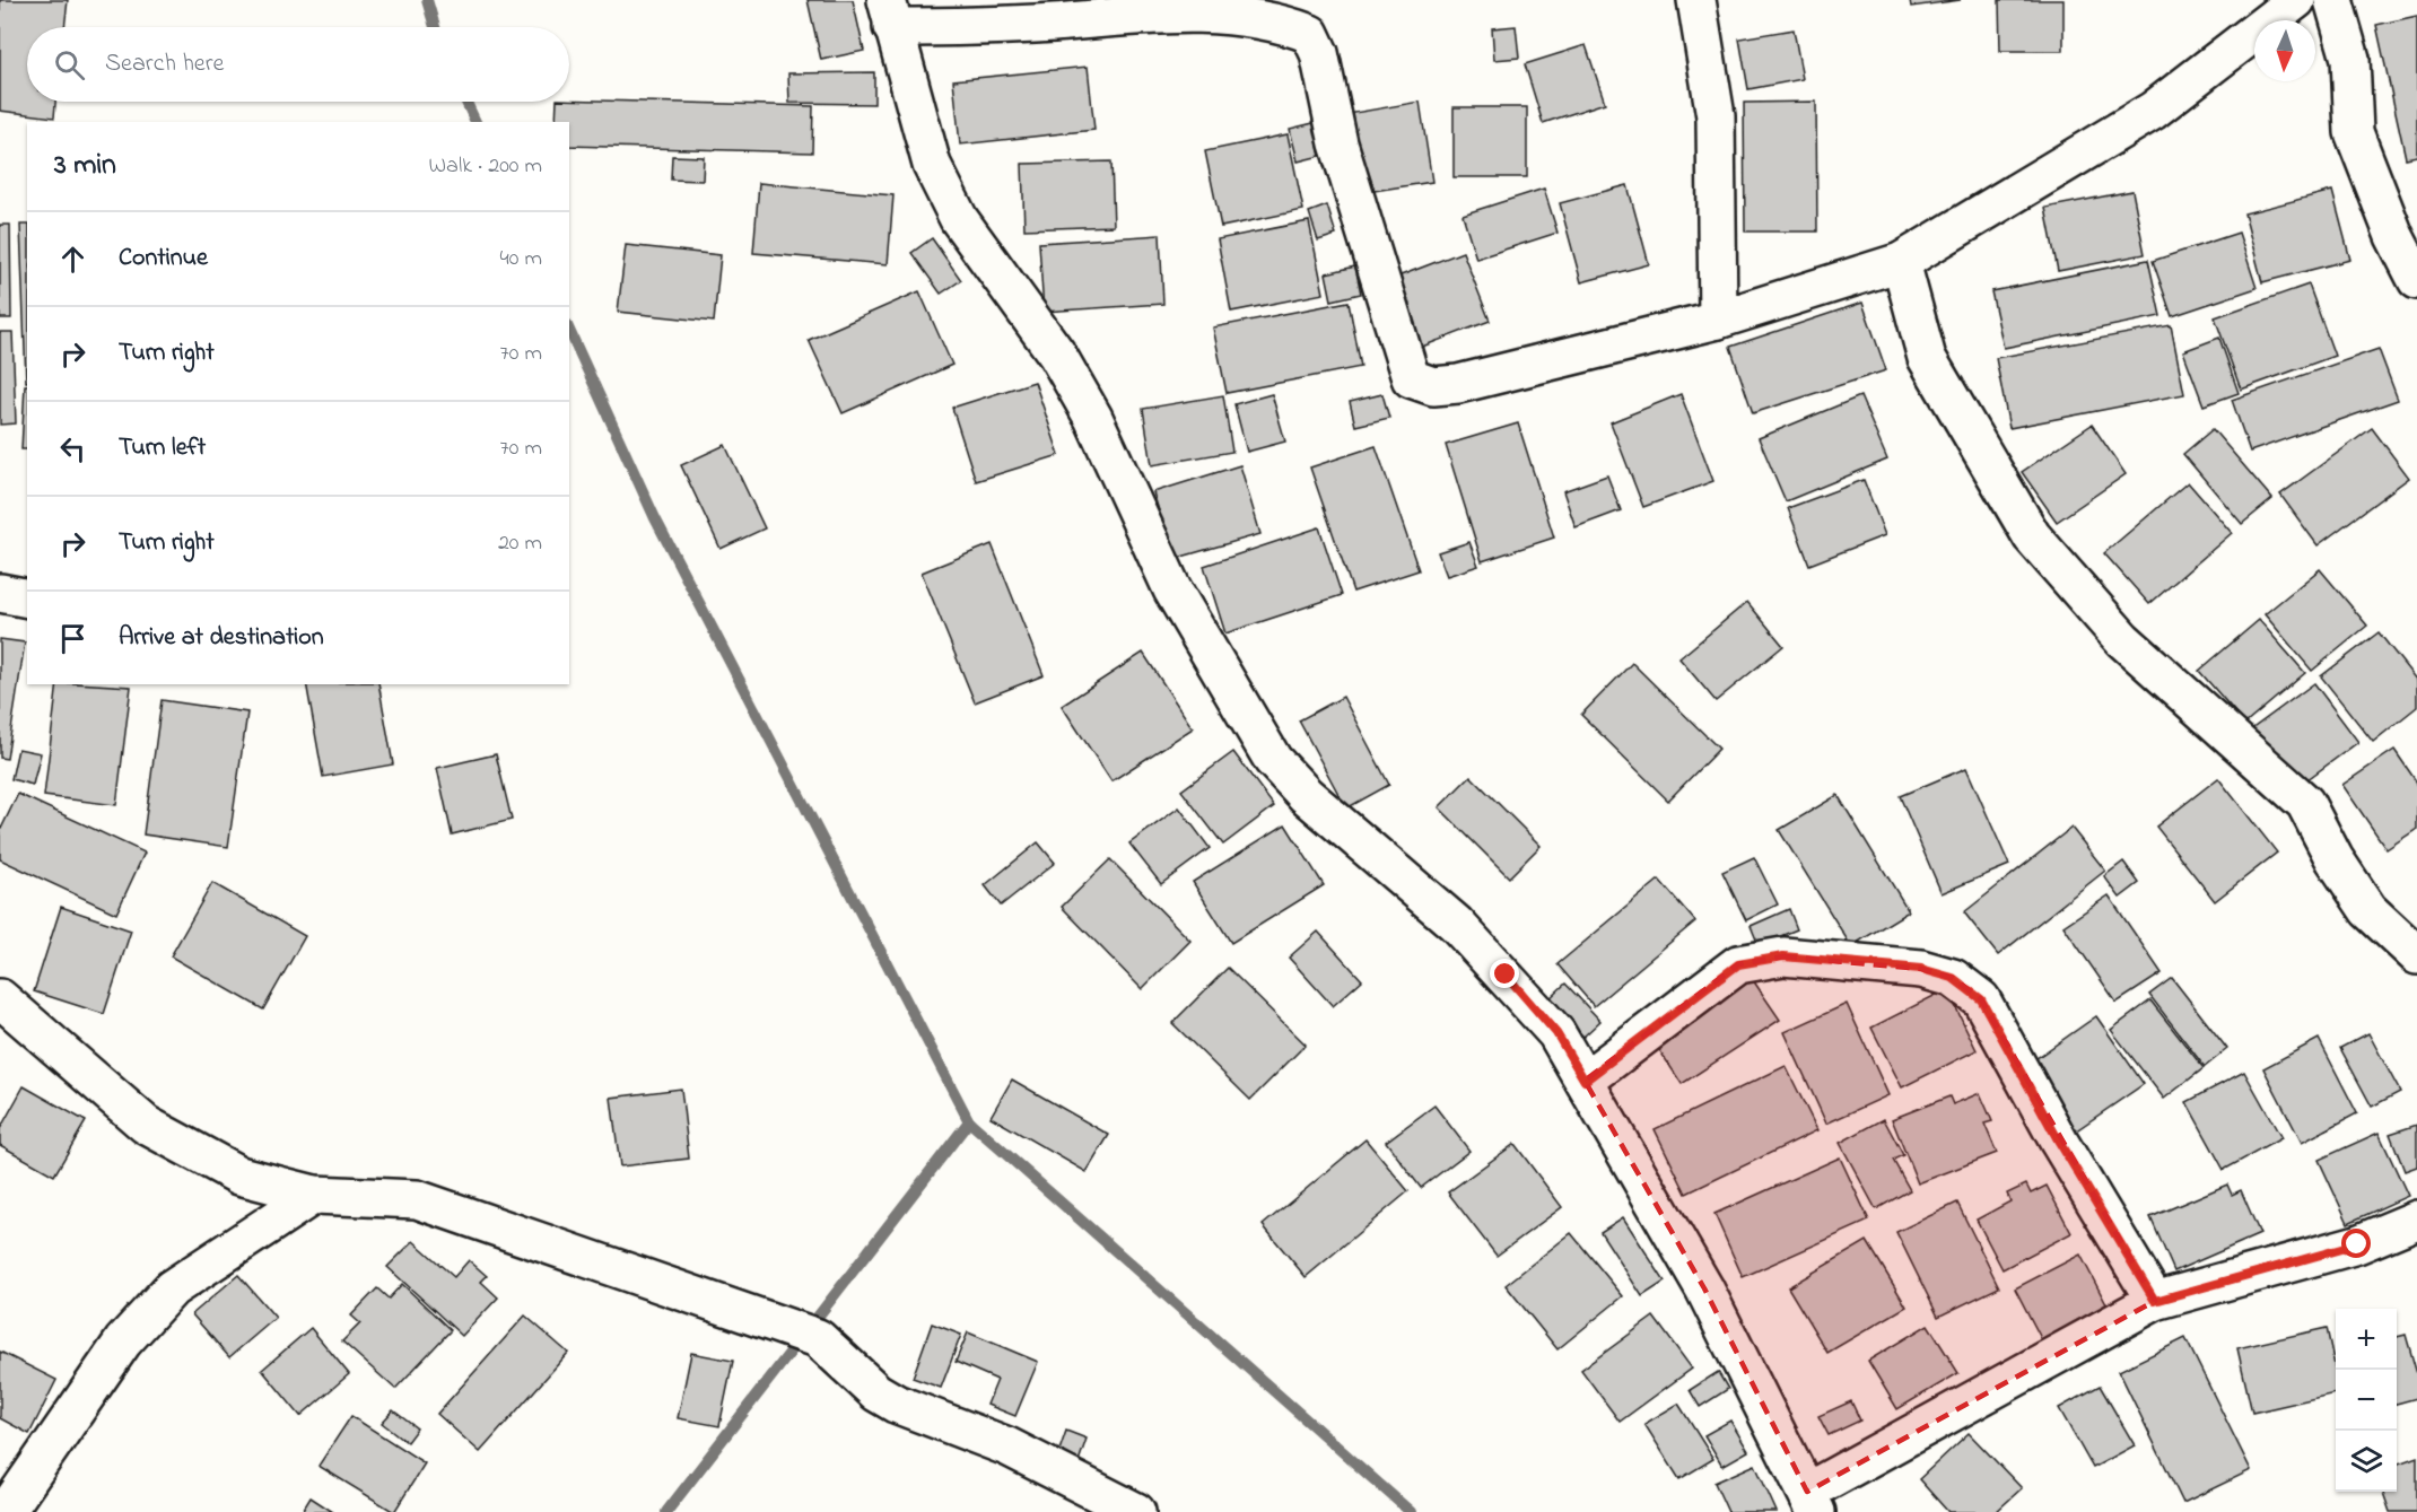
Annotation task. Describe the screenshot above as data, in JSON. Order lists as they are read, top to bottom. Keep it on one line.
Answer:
{"north":"bottom","page":{"search":"Search here","heading":["3 min","Walk · 200 m"],"list":[["Continue","40 m"],["Turn right","70 m"],["Turn left","70 m"],["Turn right","20 m"],"Arrive at destination"],"map_buttons":["+","−"]}}
